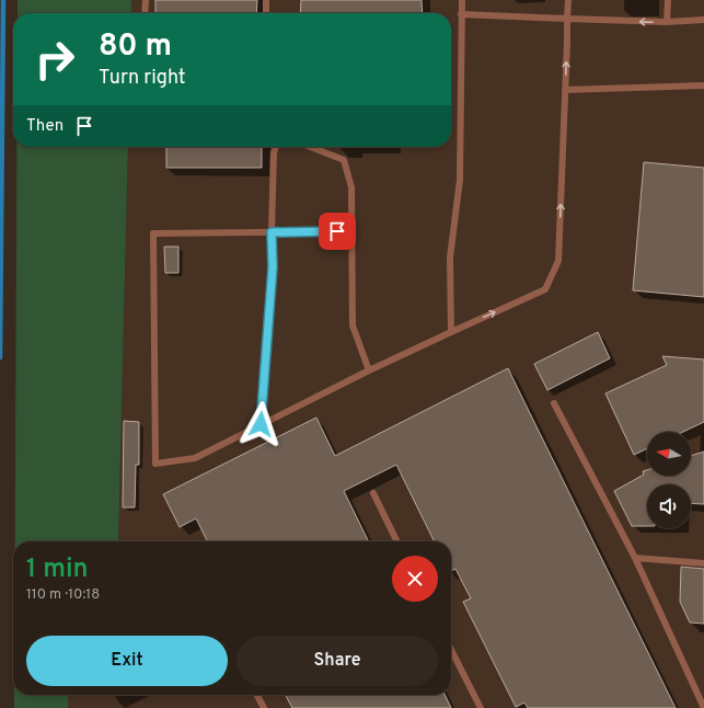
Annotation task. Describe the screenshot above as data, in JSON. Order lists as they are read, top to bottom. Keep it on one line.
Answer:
{"north":"left","page":{"turn":["80 m","Turn right"],"then":"Then","heading":["1 min","110 m · 10:18"],"buttons":["Exit","Share"]}}
